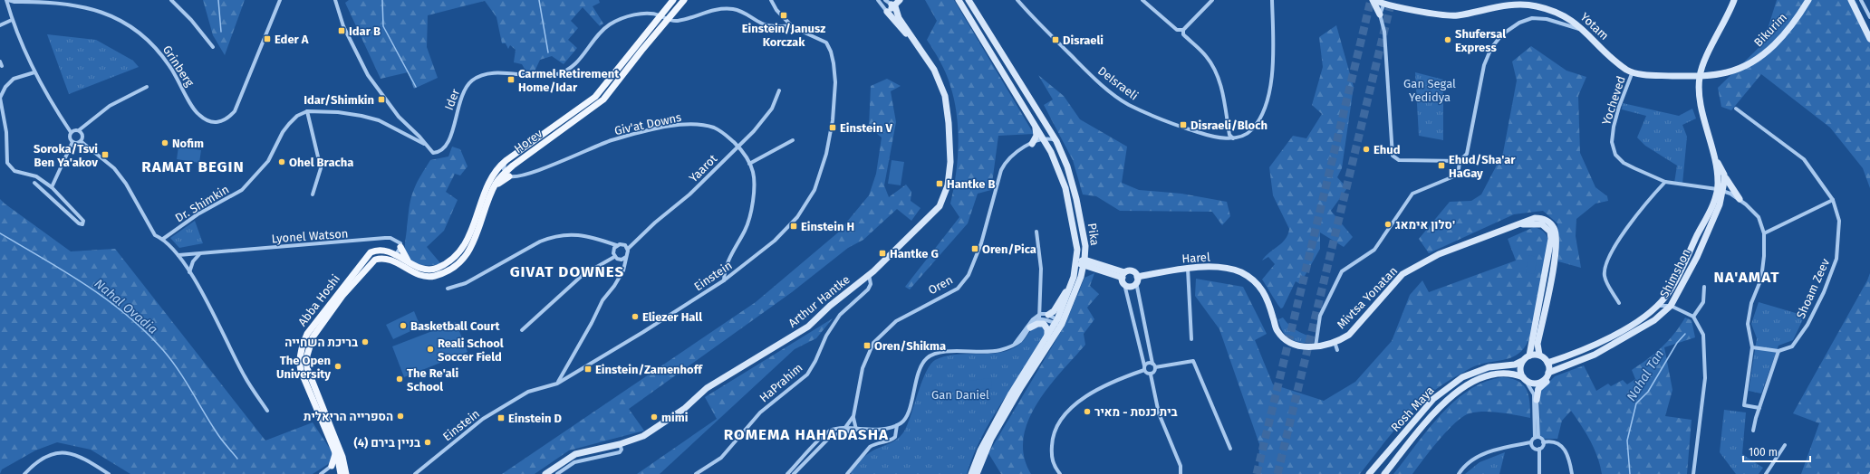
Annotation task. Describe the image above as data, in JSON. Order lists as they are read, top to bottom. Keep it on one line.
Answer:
{"streets":{"main road":["Horev","Abba Hoshi"],"street":["Yotam","Bikurim","Grinberg","DeIsraeli","Ider","Yocheved","Giv'at Downs","Yaarot","Dr. Shimkin","Pika","Lyonel Watson","Harel","Shimshon","Einstein","Oren","Shoam Zeev","Mivtsa Yonatan","Arthur Hantke","HaPrahim","Rosh Maya"]},"crossings":[["Yotam","Bikurim"],["Yotam","Yocheved"],["Yotam","Shimshon"],["Bikurim","Shimshon"],["Ider","Horev"],["Yocheved","Shimshon"],["Giv'at Downs","Horev"],["Giv'at Downs","Yaarot"],["Giv'at Downs","Einstein"],["Horev","Abba Hoshi"],["Pika","Oren"],["Harel","Mivtsa Yonatan"],["Shimshon","Mivtsa Yonatan"],["Shimshon","Rosh Maya"],["Mivtsa Yonatan","Rosh Maya"],["Arthur Hantke","HaPrahim"]],"districts":["RAMAT BEGIN","GIVAT DOWNES","NA'AMAT","ROMEMA HAHADASHA"],"water":["Nahal Ovadia","Nahal Tan"],"parks":["Gan Segal Yedidya","Gan Daniel"],"places":{"transit":["Einstein/Janusz Korczak","Idar B","Eder A","Disraeli","Carmel Retirement Home/Idar","Idar/Shimkin","Disraeli/Bloch","Einstein V","Soroka/Tsvi Ben Ya'akov","Ehud/Sha'ar HaGay","Hantke B","Einstein H","Oren/Pica","Hantke G","Oren/Shikma","Einstein/Zamenhoff","Einstein D"],"other":["Shufersal Express","Nofim","Ehud","Ohel Bracha","סלון אימאג'","Eliezer Hall","Basketball Court","בריכת השחייה","Reali School Soccer Field","The Open University","The Re'ali School","בית כנסת - מאיר","הספרייה הריאלית","mimi","בניין בירם (4)"]},"scale_bar":"100 m"}
